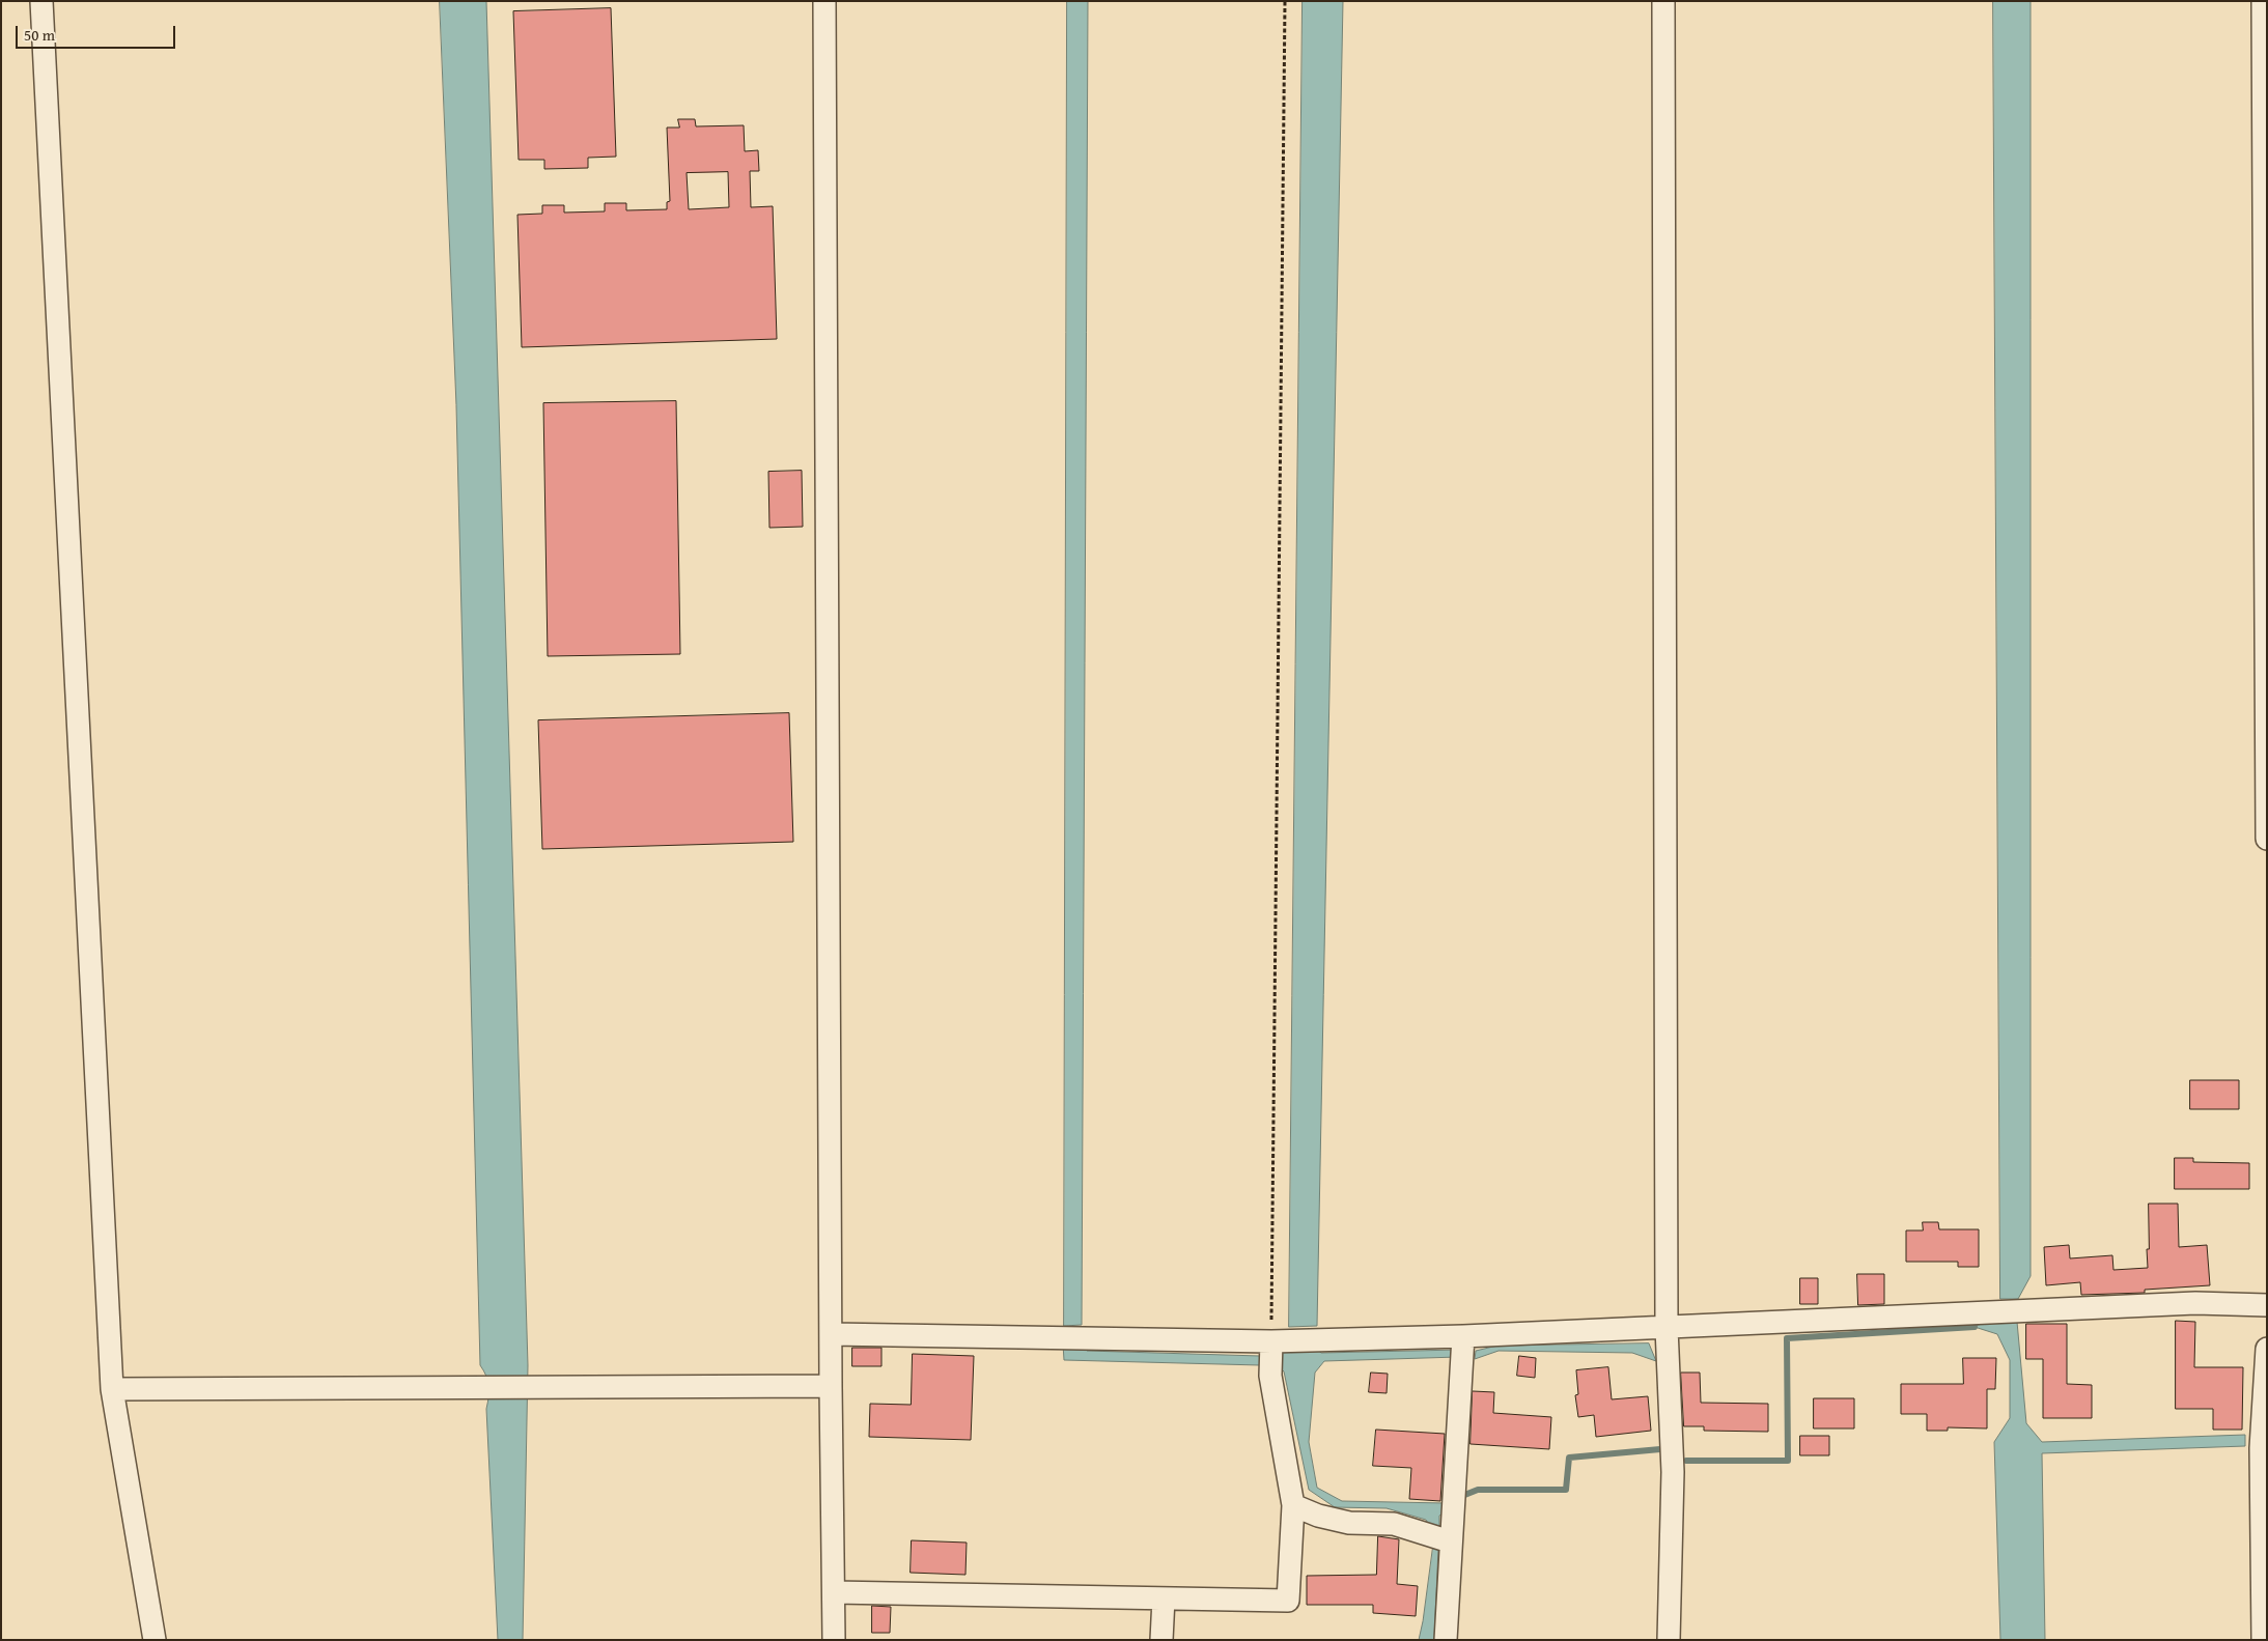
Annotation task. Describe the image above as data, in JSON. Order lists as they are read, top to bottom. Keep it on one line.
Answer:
{"scale_bar":"50 m"}
